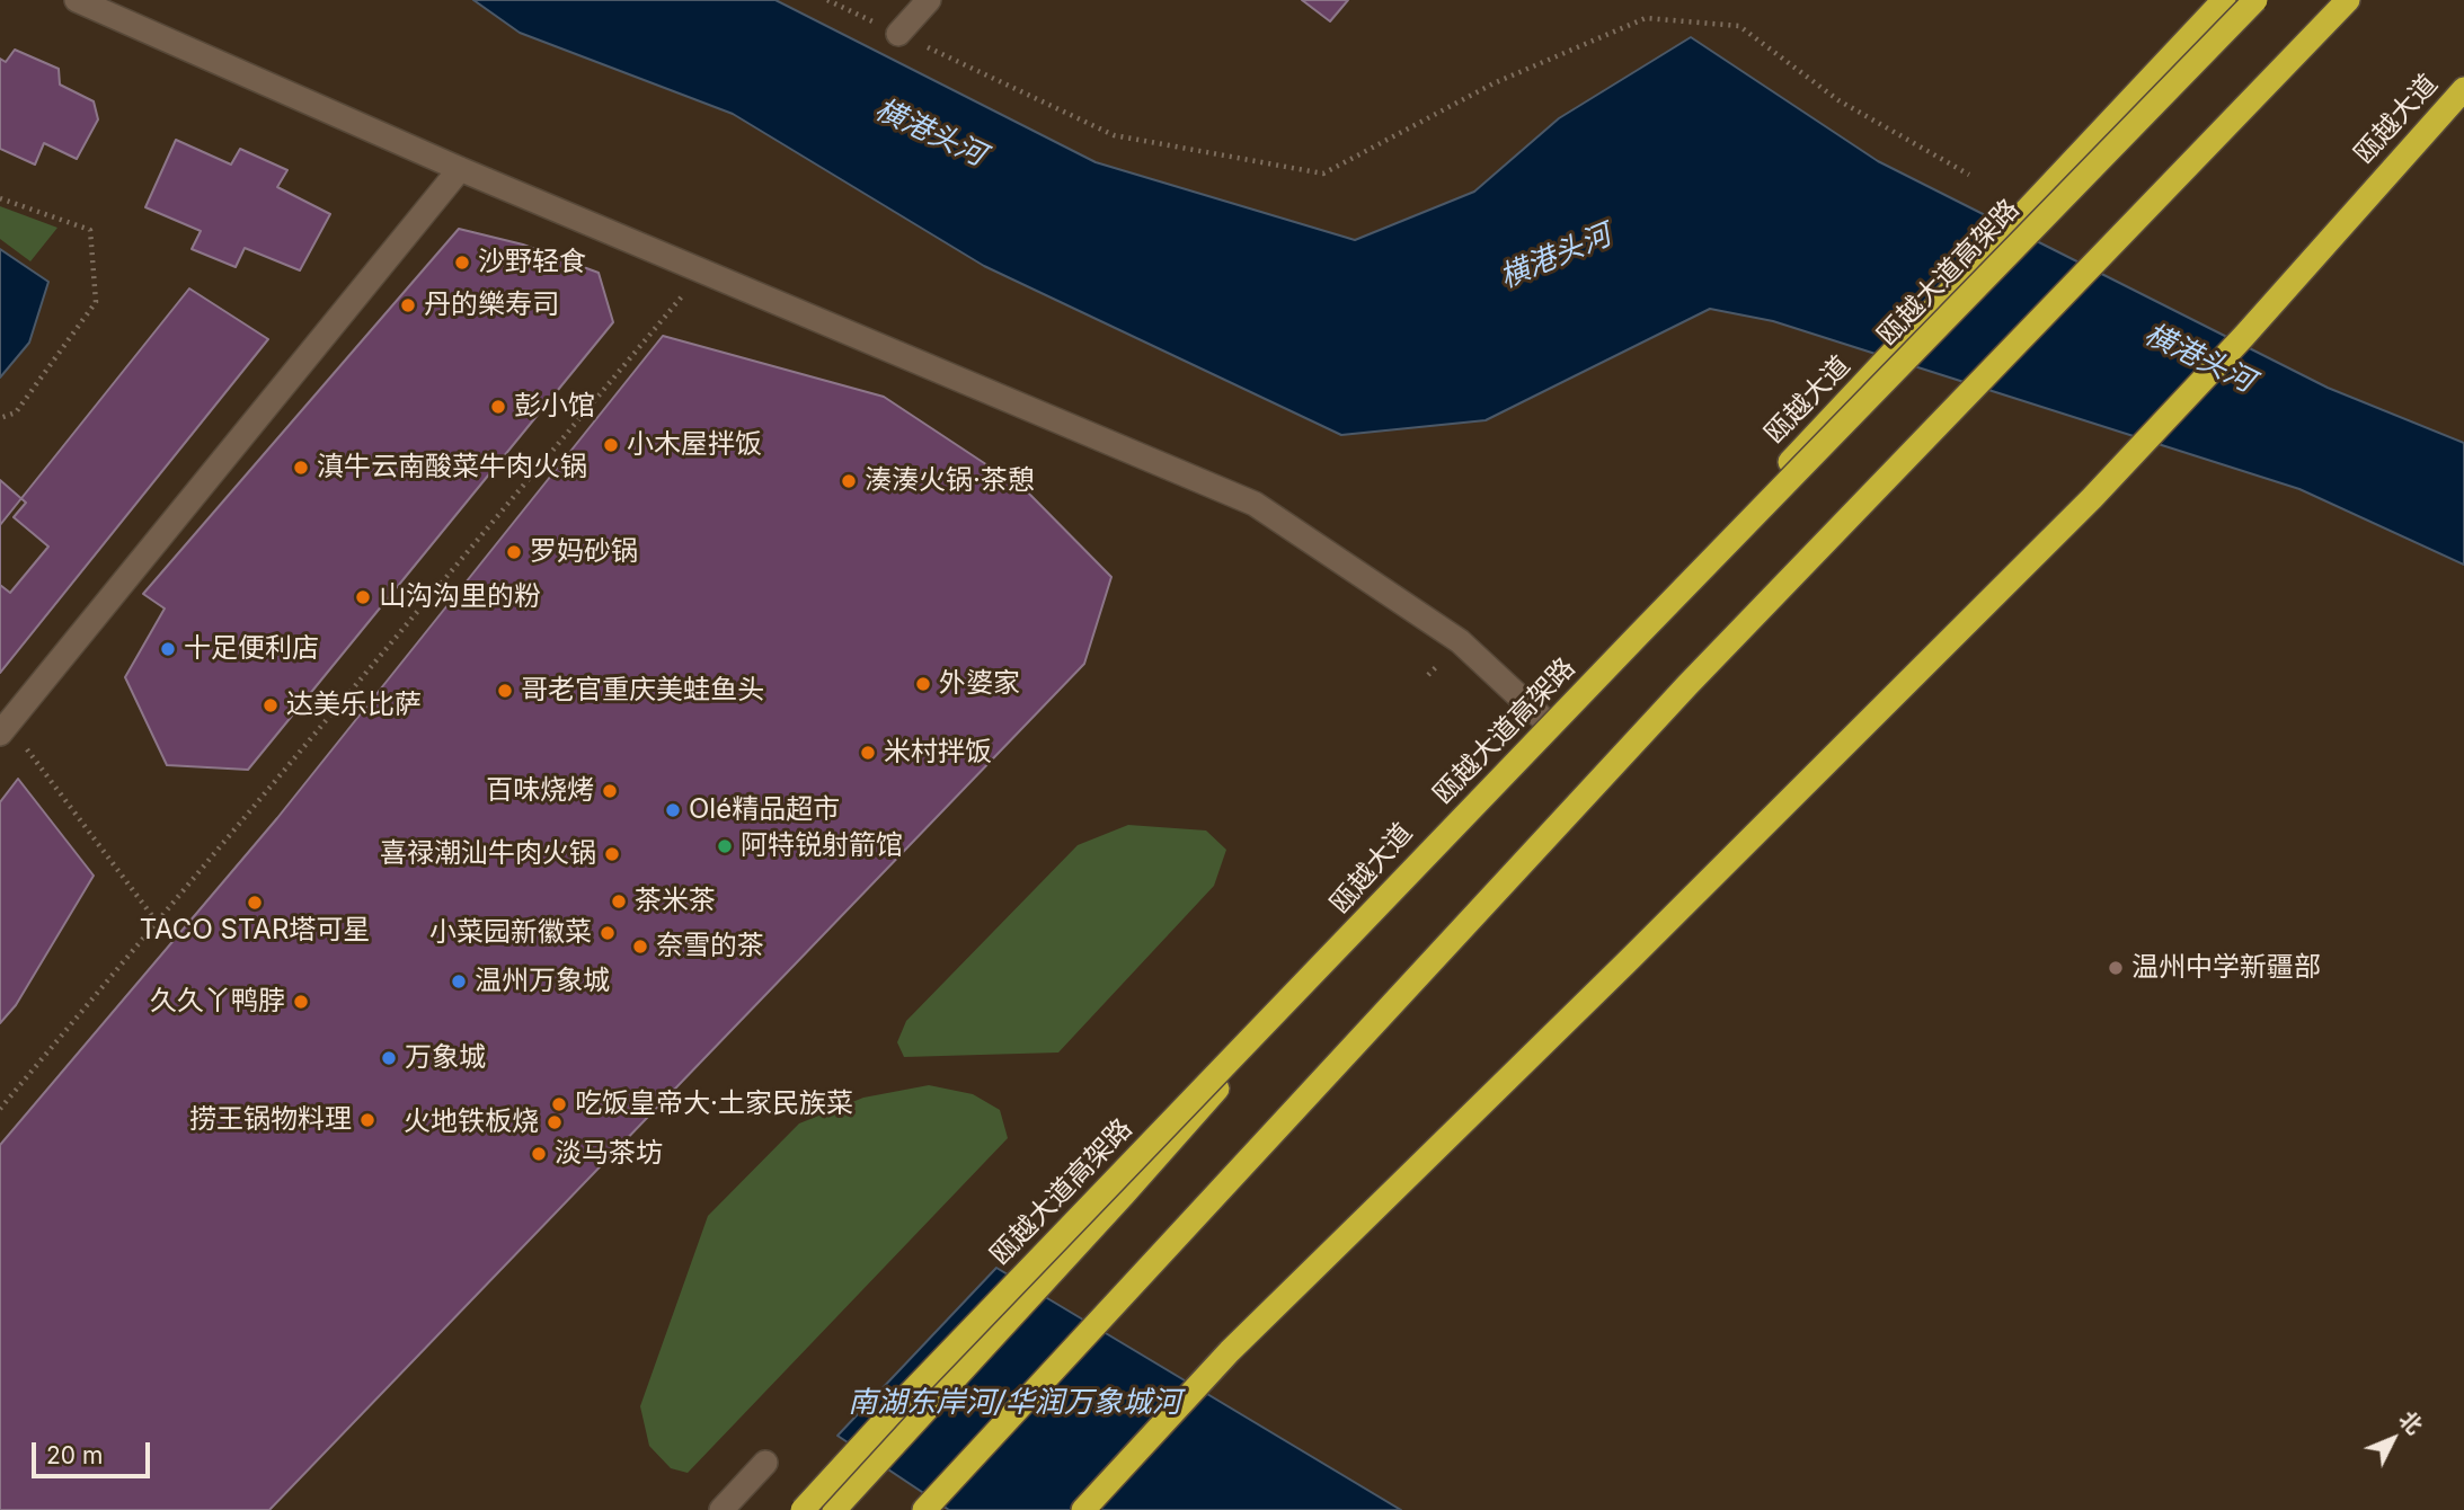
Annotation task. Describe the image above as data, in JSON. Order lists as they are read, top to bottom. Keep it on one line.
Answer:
{"streets":{"highway":["瓯越大道","瓯越大道高架路"]},"water":["横港头河","南湖东岸河/华润万象城河"],"places":["沙野轻食","丹的樂寿司","彭小馆","小木屋拌饭","滇牛云南酸菜牛肉火锅","湊湊火锅·茶憩","罗妈砂锅","山沟沟里的粉","十足便利店","外婆家","哥老官重庆美蛙鱼头","达美乐比萨","米村拌饭","百味烧烤","Olé精品超市","阿特锐射箭馆","喜禄潮汕牛肉火锅","茶米茶","TACO STAR塔可星","小菜园新徽菜","奈雪的茶","温州中学新疆部","温州万象城","久久丫鸭脖","万象城","吃饭皇帝大·土家民族菜","捞王锅物料理","火地铁板烧","淡马茶坊"],"scale_bar":"20 m","north":"top right"}
